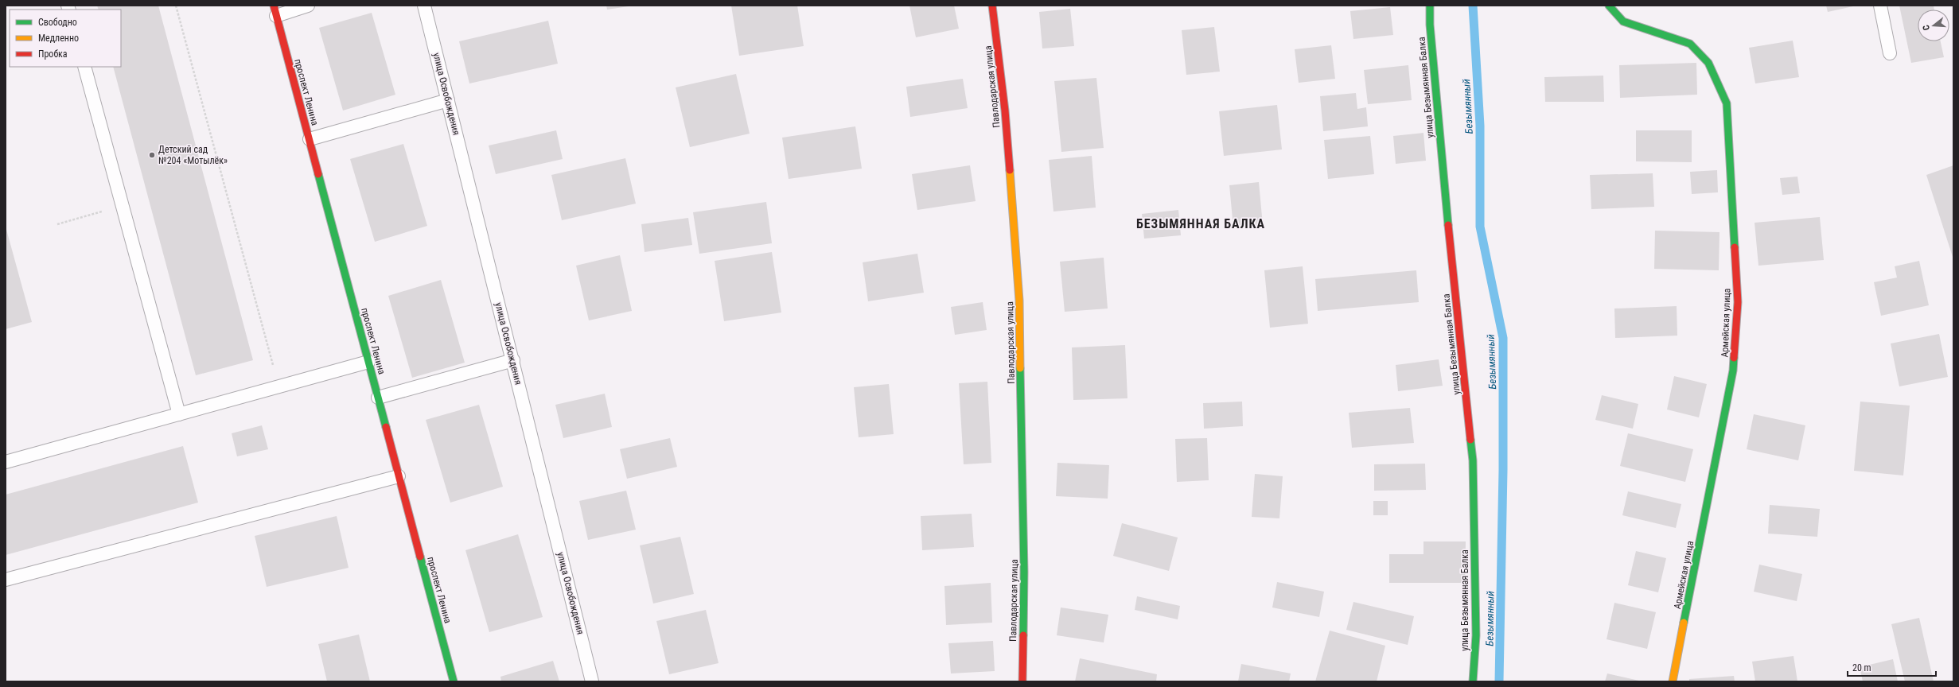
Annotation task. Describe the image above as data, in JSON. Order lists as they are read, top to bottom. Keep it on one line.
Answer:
{"streets":{"street":["Павлодарская улица","улица Безымянная Балка","проспект Ленина","Армейская улица"],"lane":["улица Освобождения"]},"districts":["БЕЗЫМЯННАЯ БАЛКА"],"water":["Безымянный"],"places":["Детский сад №204 «Мотылёк»"],"legend":["Свободно","Медленно","Пробка"],"scale_bar":"20 m","north":"left"}
